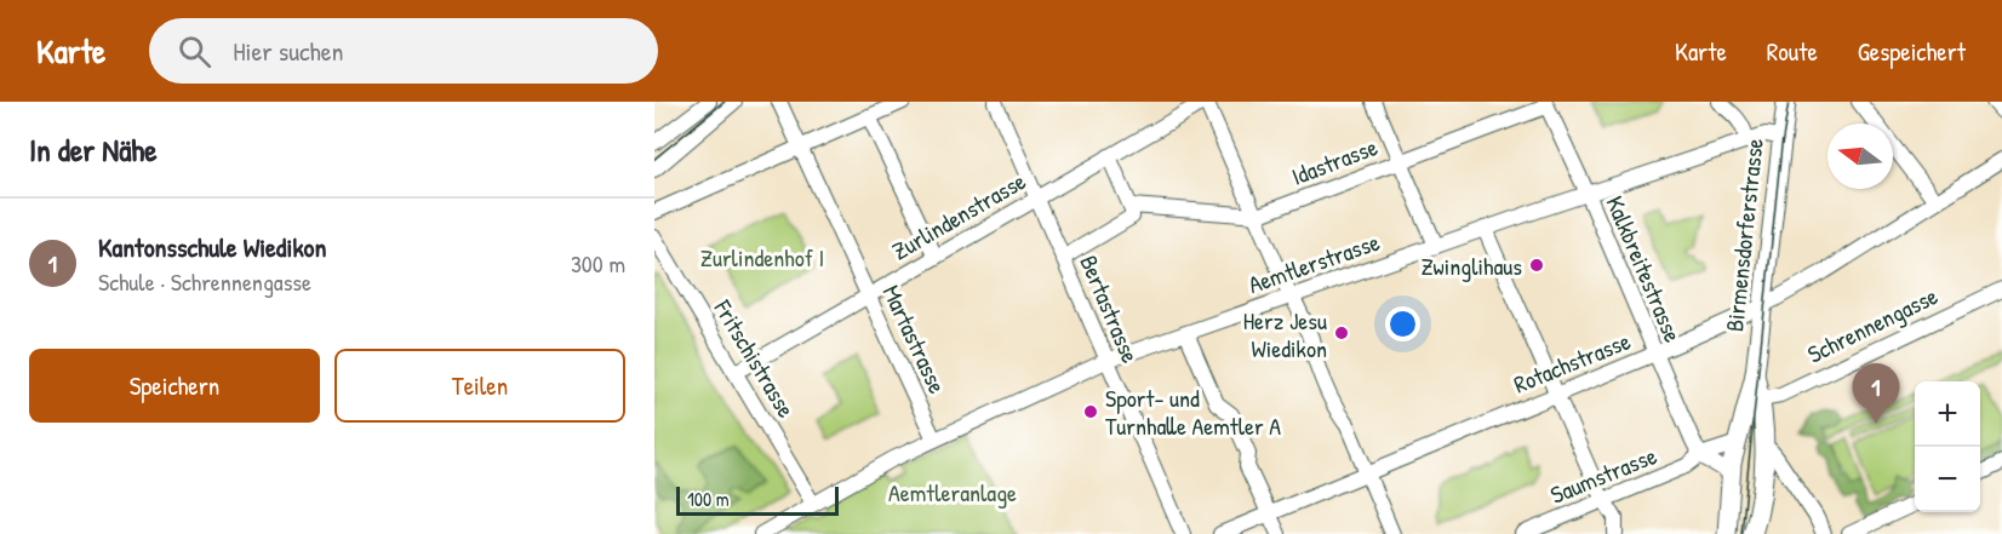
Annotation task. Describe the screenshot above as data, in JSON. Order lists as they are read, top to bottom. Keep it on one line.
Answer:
{"streets":{"main road":["Birmensdorferstrasse"],"street":["Idastrasse","Zurlindenstrasse","Aemtlerstrasse","Kalkbreitestrasse","Bertastrasse","Schrennengasse","Martastrasse","Fritschistrasse","Rotachstrasse","Saumstrasse"]},"crossings":[["Idastrasse","Kalkbreitestrasse"],["Zurlindenstrasse","Bertastrasse"],["Zurlindenstrasse","Martastrasse"],["Zurlindenstrasse","Fritschistrasse"],["Birmensdorferstrasse","Aemtlerstrasse"],["Birmensdorferstrasse","Schrennengasse"],["Birmensdorferstrasse","Rotachstrasse"],["Aemtlerstrasse","Kalkbreitestrasse"],["Aemtlerstrasse","Bertastrasse"],["Aemtlerstrasse","Martastrasse"],["Aemtlerstrasse","Fritschistrasse"],["Kalkbreitestrasse","Rotachstrasse"],["Kalkbreitestrasse","Saumstrasse"]],"parks":["Zurlindenhof I","Aemtleranlage"],"places":["Zwinglihaus","Herz Jesu Wiedikon","Sport- und Turnhalle Aemtler A"],"scale_bar":"100 m","north":"left","page":{"header":"Karte","search":"Hier suchen","nav":["Karte","Route","Gespeichert"],"heading":"In der Nähe","list":[{"mark":"1","name":"Kantonsschule Wiedikon","note":"Schule · Schrennengasse","value":"300 m"}],"buttons":["Speichern","Teilen"],"pins":"1","map_buttons":["+","−"],"scale":"100 m"}}
